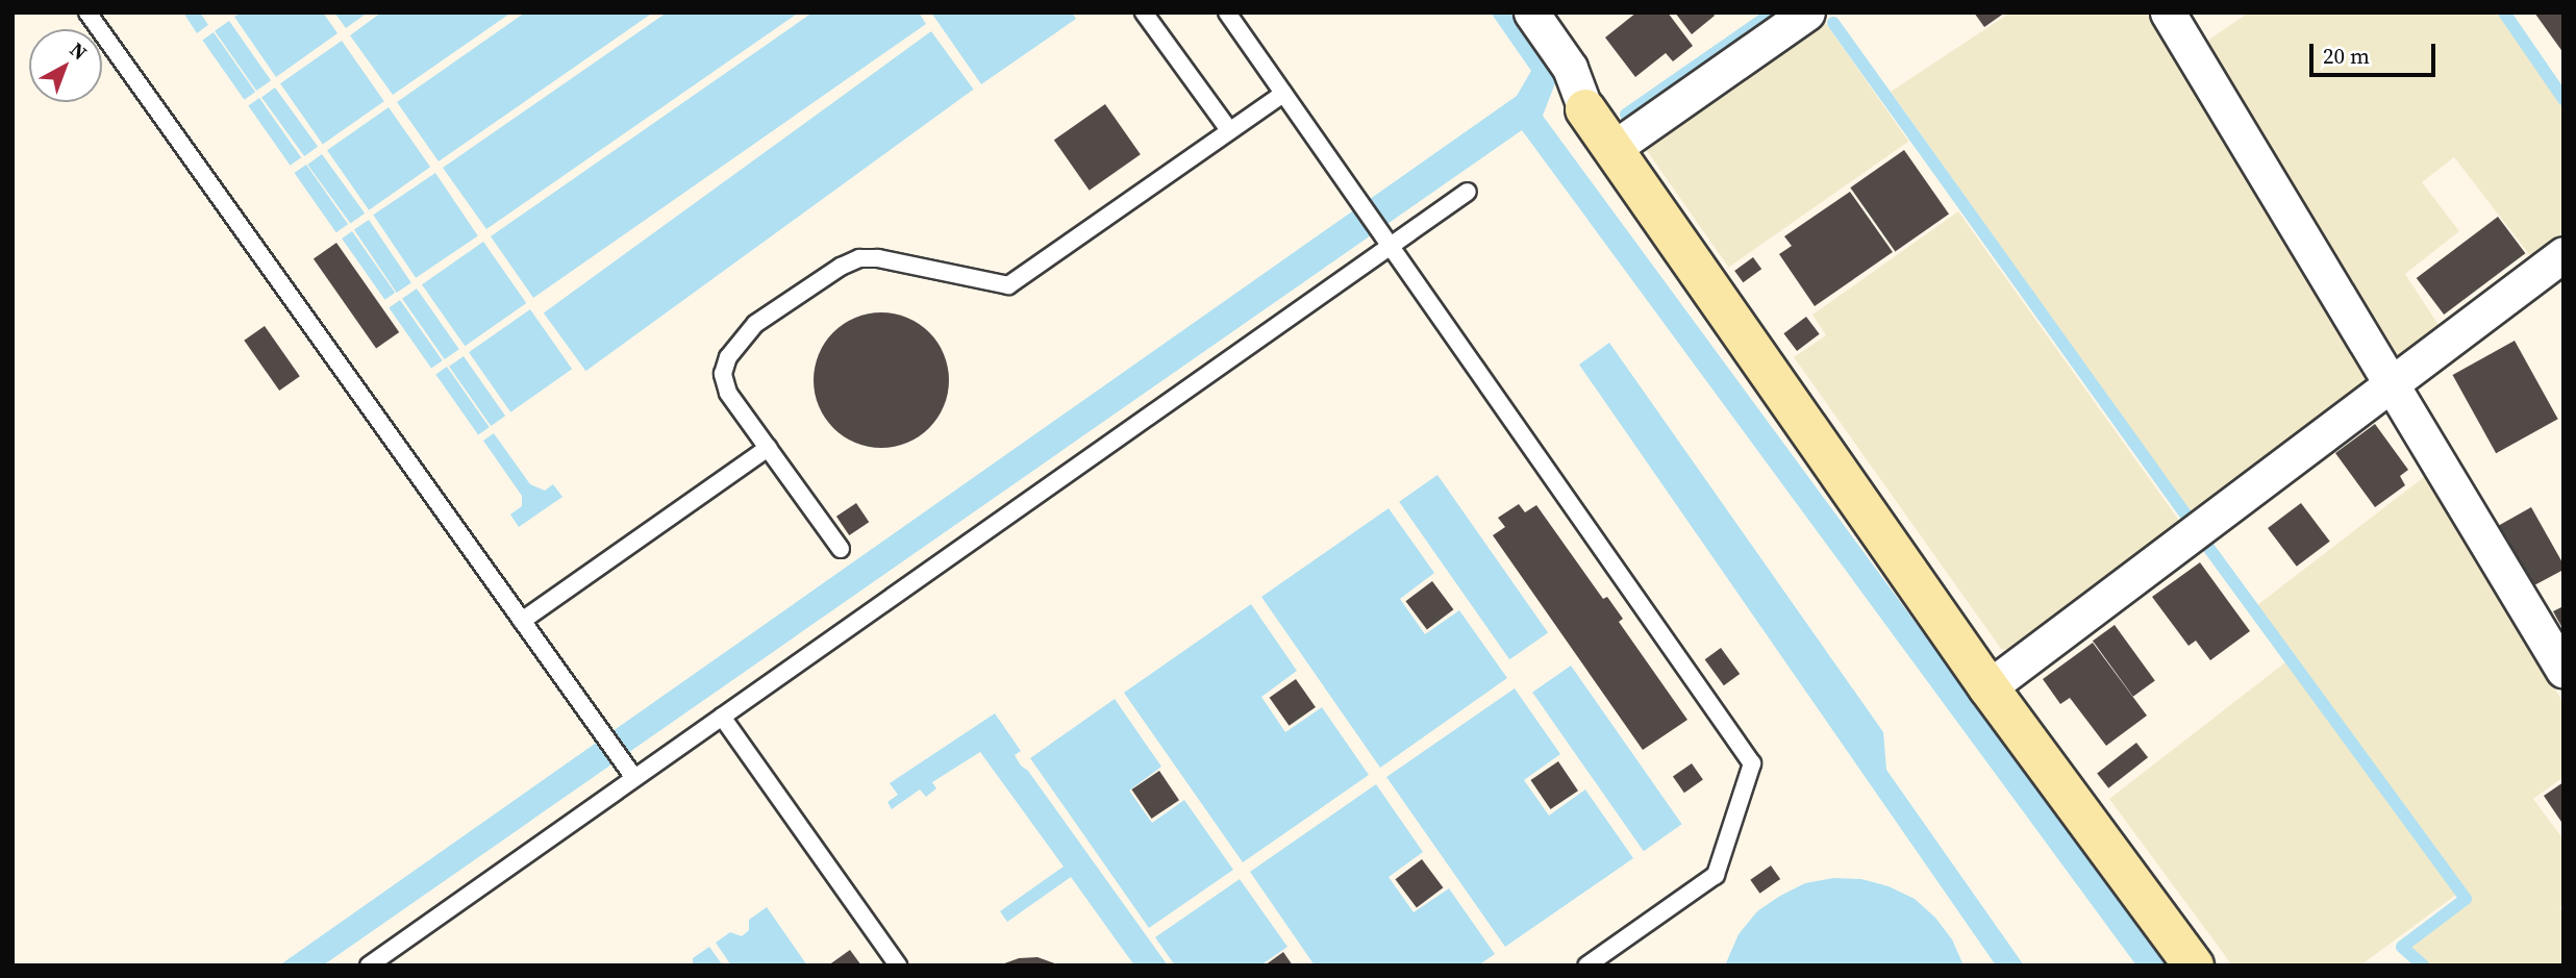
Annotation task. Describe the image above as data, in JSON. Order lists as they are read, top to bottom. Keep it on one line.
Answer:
{"scale_bar":"20 m","north":"top right"}
